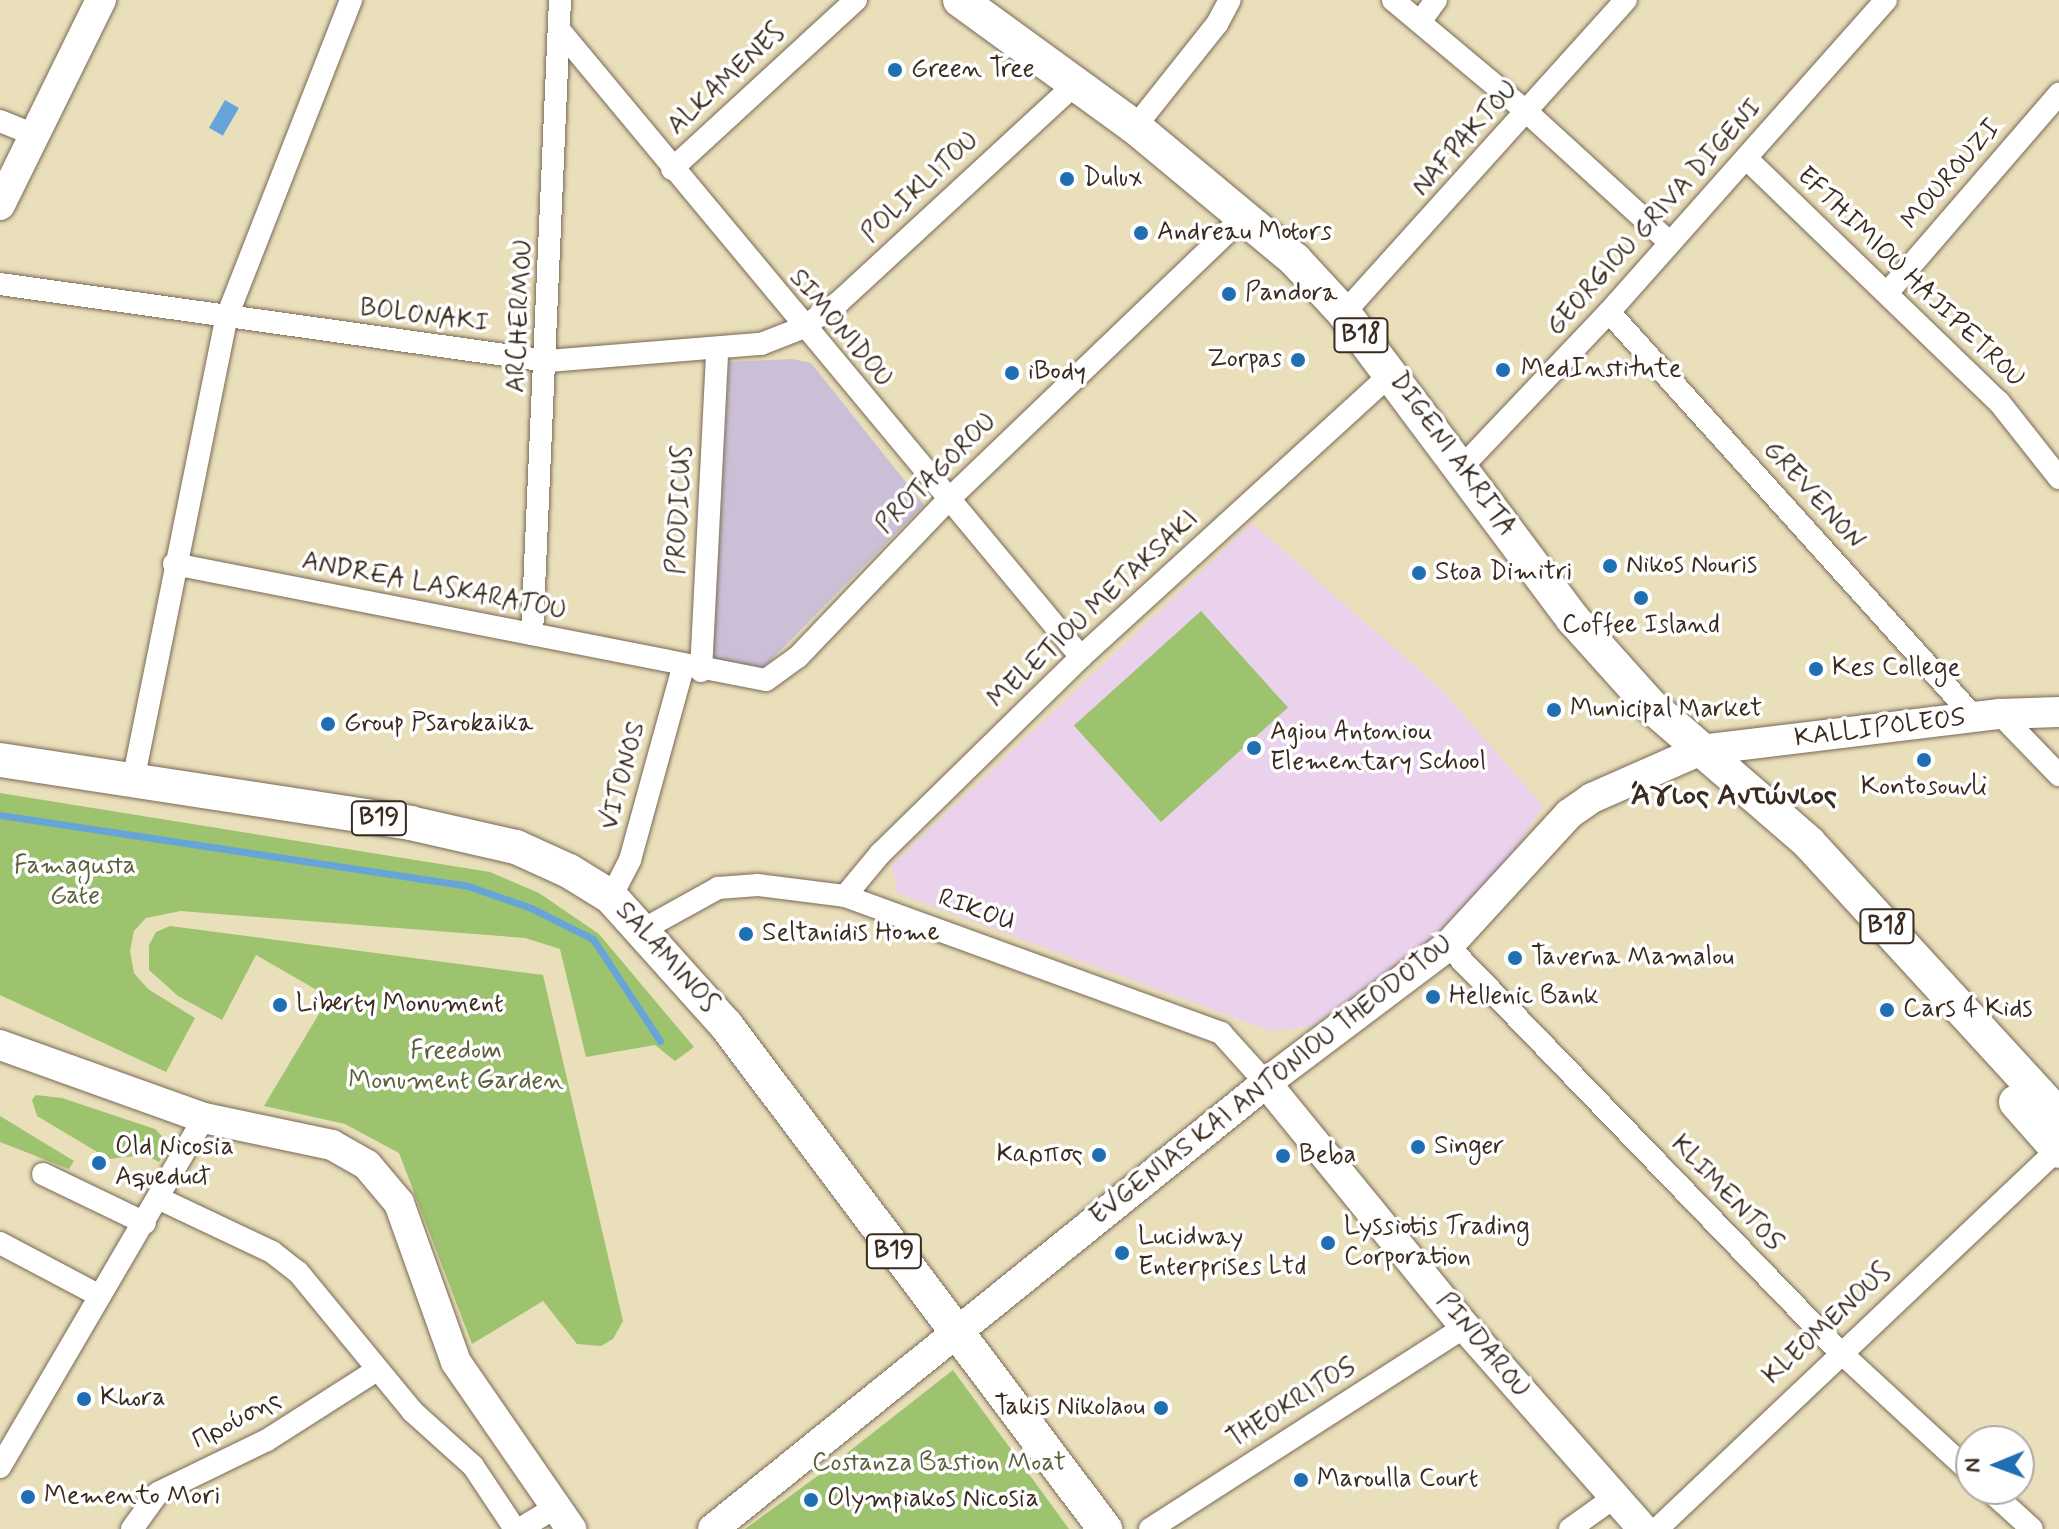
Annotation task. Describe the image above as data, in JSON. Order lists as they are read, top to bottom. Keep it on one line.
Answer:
{"streets":{"main road":["B18","DIGENI AKRITA","B19","SALAMINOS"],"street":["ALKAMENES","NAFPAKTOU","MOUROUZI","POLIKLITOU","GEORGIOU GRIVA DIGENI","EFTHIMIOU HAJIPETROU","ARCHERMOU","BOLONAKI","SIMONIDOU","PROTAGOROU","GREVENON","PRODICUS","ANDREA LASKARATOU","MELETIOU METAKSAKI","KALLIPOLEOS","VITONOS","RIKOU","EVGENIAS KAI ANTONIOU THEODOTOU","KLIMENTOS","KLEOMENOUS","PINDAROU","THEOKRITOS","Προύσης"]},"crossings":[["ALKAMENES","SIMONIDOU"],["NAFPAKTOU","DIGENI AKRITA"],["MOUROUZI","EFTHIMIOU HAJIPETROU"],["POLIKLITOU","BOLONAKI"],["POLIKLITOU","SIMONIDOU"],["POLIKLITOU","DIGENI AKRITA"],["GEORGIOU GRIVA DIGENI","EFTHIMIOU HAJIPETROU"],["GEORGIOU GRIVA DIGENI","DIGENI AKRITA"],["GEORGIOU GRIVA DIGENI","GREVENON"],["ARCHERMOU","BOLONAKI"],["ARCHERMOU","SIMONIDOU"],["ARCHERMOU","ANDREA LASKARATOU"],["BOLONAKI","SIMONIDOU"],["BOLONAKI","PRODICUS"],["SIMONIDOU","PROTAGOROU"],["SIMONIDOU","MELETIOU METAKSAKI"],["B18","DIGENI AKRITA"],["B18","KALLIPOLEOS"],["B18","EVGENIAS KAI ANTONIOU THEODOTOU"],["B18","KLEOMENOUS"],["DIGENI AKRITA","PROTAGOROU"],["DIGENI AKRITA","MELETIOU METAKSAKI"],["DIGENI AKRITA","KALLIPOLEOS"],["DIGENI AKRITA","EVGENIAS KAI ANTONIOU THEODOTOU"],["PROTAGOROU","PRODICUS"],["PROTAGOROU","ANDREA LASKARATOU"],["PROTAGOROU","VITONOS"],["GREVENON","KALLIPOLEOS"],["PRODICUS","ANDREA LASKARATOU"],["PRODICUS","VITONOS"],["ANDREA LASKARATOU","VITONOS"],["MELETIOU METAKSAKI","RIKOU"],["KALLIPOLEOS","EVGENIAS KAI ANTONIOU THEODOTOU"],["VITONOS","SALAMINOS"],["B19","SALAMINOS"],["B19","EVGENIAS KAI ANTONIOU THEODOTOU"],["RIKOU","SALAMINOS"],["RIKOU","EVGENIAS KAI ANTONIOU THEODOTOU"],["RIKOU","PINDAROU"],["SALAMINOS","EVGENIAS KAI ANTONIOU THEODOTOU"],["EVGENIAS KAI ANTONIOU THEODOTOU","KLIMENTOS"],["EVGENIAS KAI ANTONIOU THEODOTOU","PINDAROU"],["KLIMENTOS","KLEOMENOUS"],["PINDAROU","THEOKRITOS"]],"districts":["Άγιος Αντώνιος"],"parks":["Famagusta Gate","Freedom Monument Garden","Costanza Bastion Moat"],"places":["Green Tree","Dulux","Andreau Motors","Pandora","Zorpas","MedInstitute","iBody","Nikos Nouris","Stoa Dimitri","Coffee Island","Kes College","Municipal Market","Group Psarokaika","Agiou Antoniou Elementary School","Kontosouvli","Seltanidis Home","Taverna Mamalou","Hellenic Bank","Liberty Monument","Cars 4 Kids","Singer","Καρπσς","Beba","Old Nicosia Aqueduct","Lyssiotis Trading Corporation","Lucidway Enterprises Ltd","Khora","Takis Nikolaou","Maroulla Court","Memento Mori","Olympiakos Nicosia"],"north":"left"}
